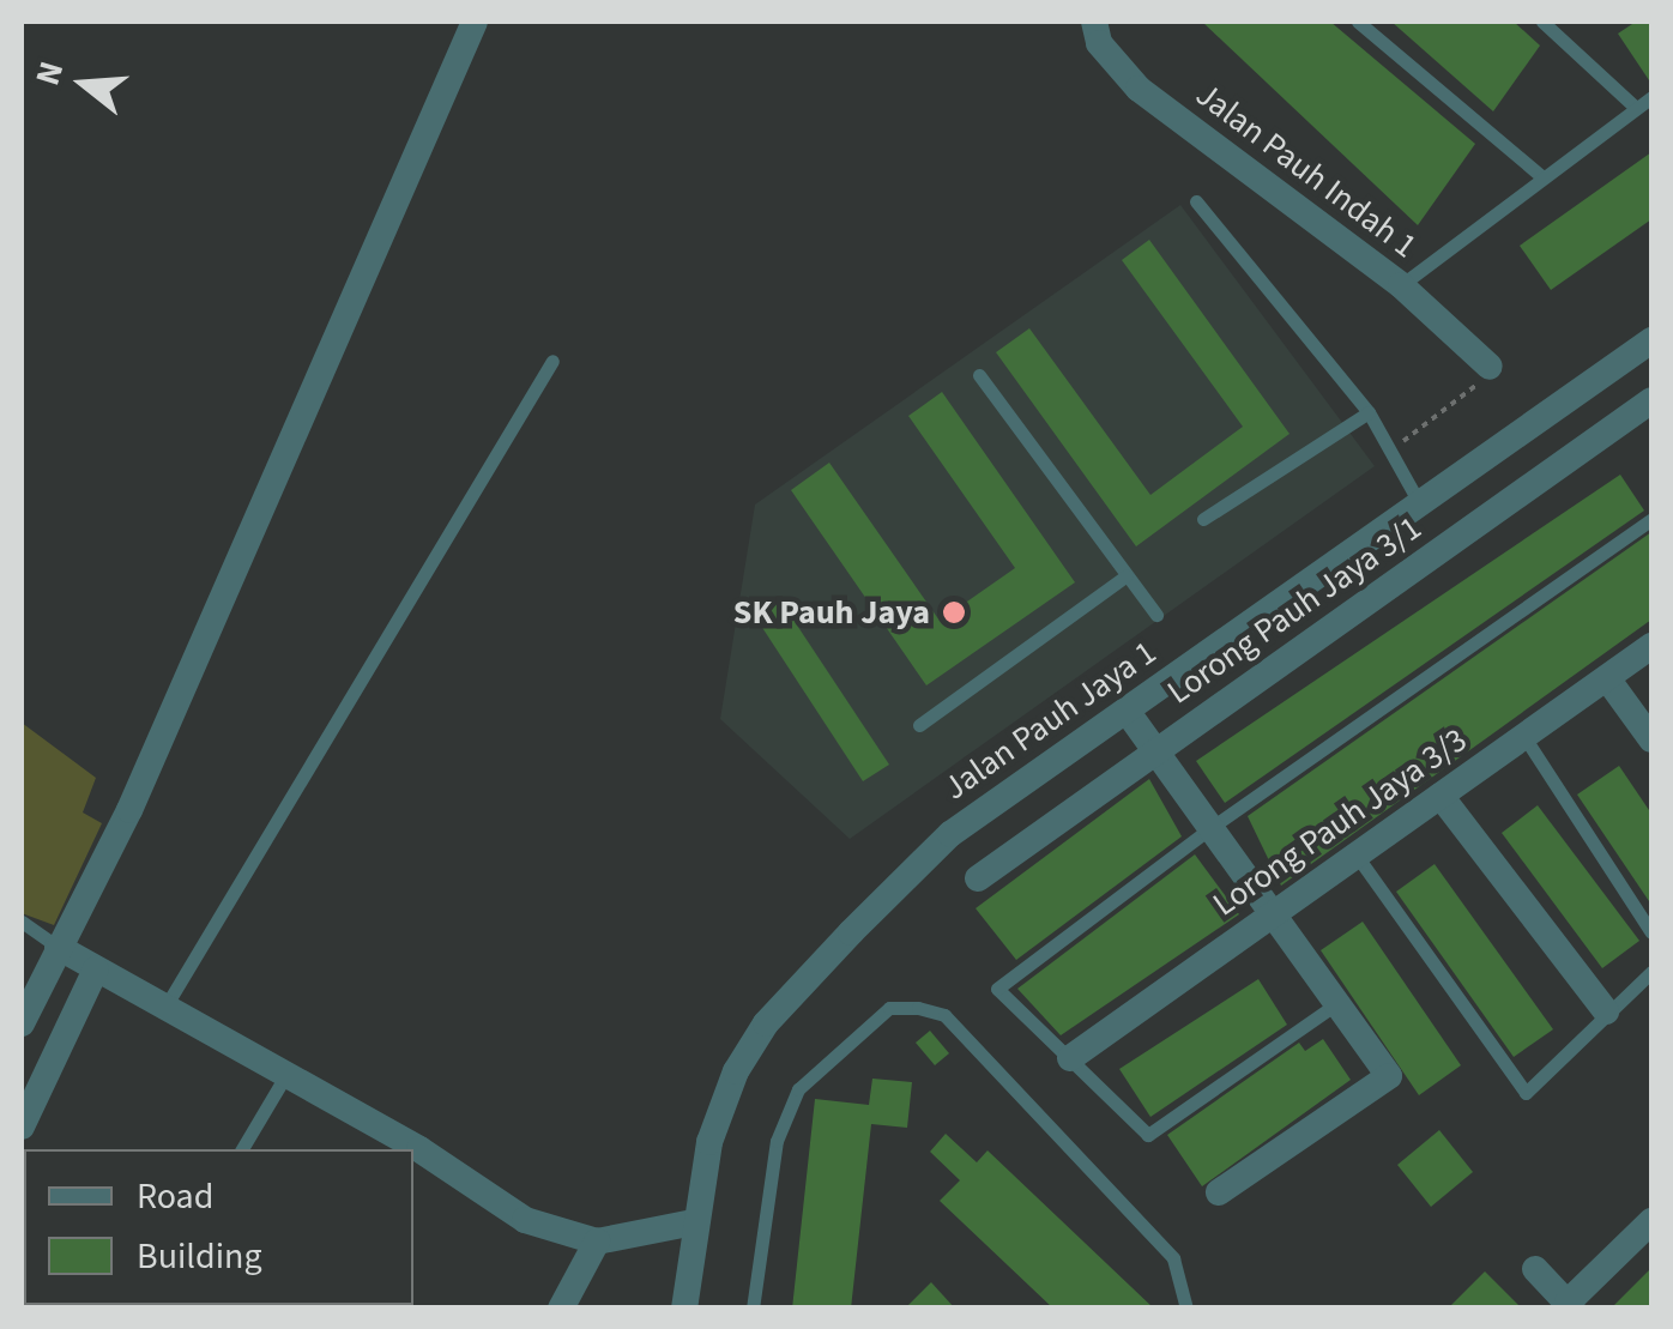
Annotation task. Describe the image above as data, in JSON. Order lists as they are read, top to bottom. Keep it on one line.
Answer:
{"streets":{"street":["Jalan Pauh Indah 1","Lorong Pauh Jaya 3/1","Jalan Pauh Jaya 1","Lorong Pauh Jaya 3/3"]},"places":["SK Pauh Jaya"],"legend":["Road","Building"],"north":"left"}
